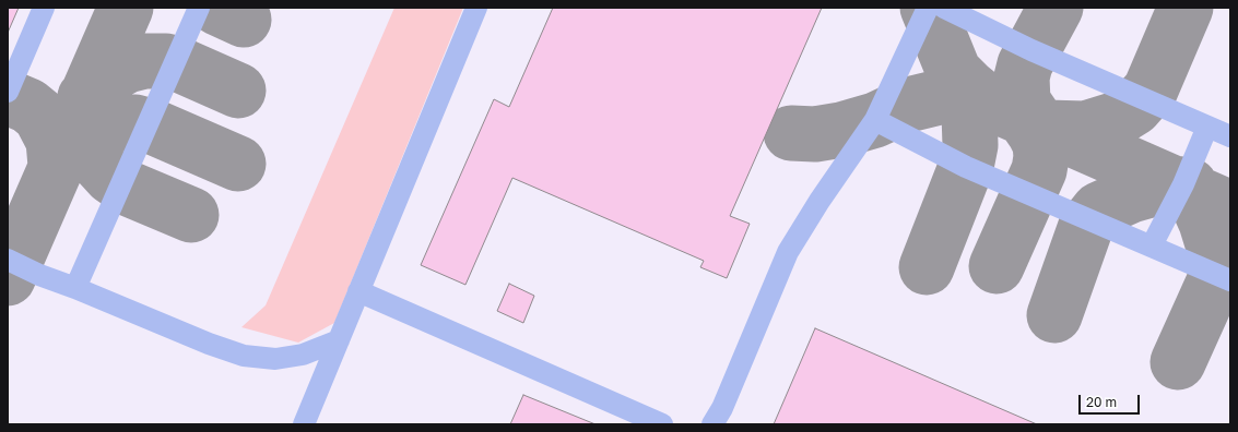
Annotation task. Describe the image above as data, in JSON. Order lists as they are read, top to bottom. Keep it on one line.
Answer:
{"scale_bar":"20 m"}
